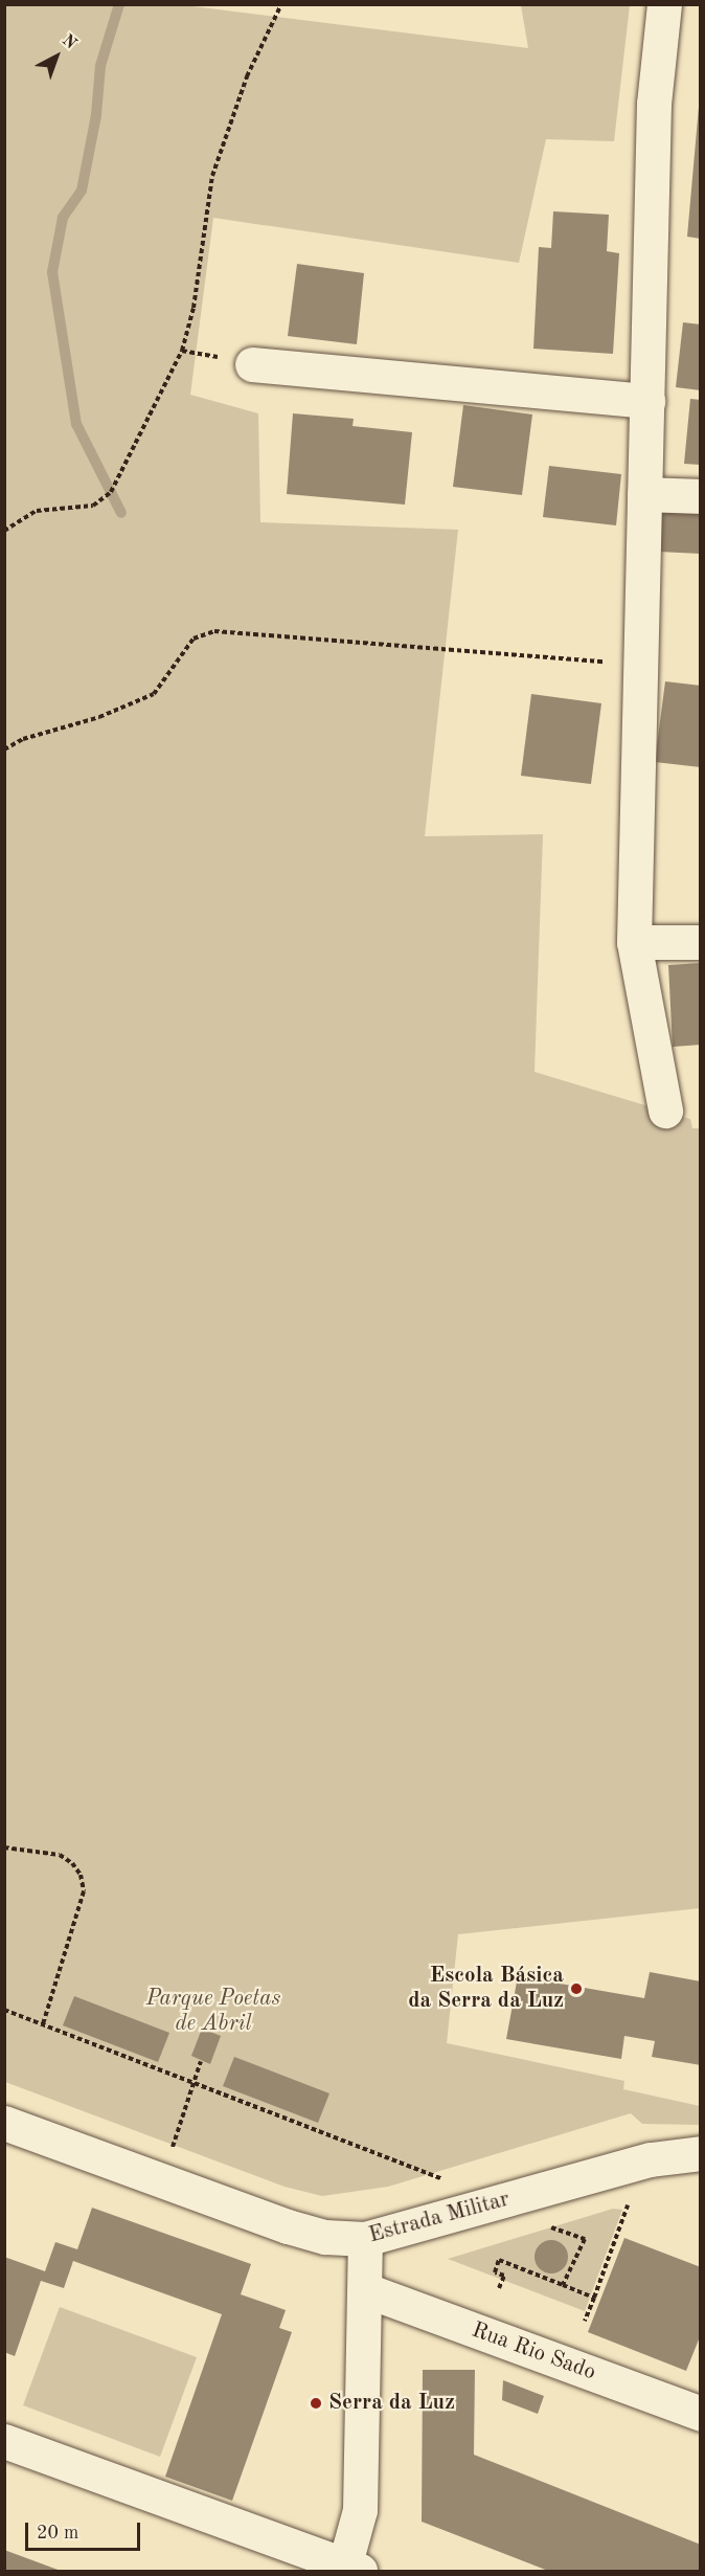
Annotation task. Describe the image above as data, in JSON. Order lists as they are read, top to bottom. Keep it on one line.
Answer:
{"streets":{"street":["Estrada Militar","Rua Rio Sado"]},"parks":["Parque Poetas de Abril"],"places":["Escola Básica da Serra da Luz","Serra da Luz"],"scale_bar":"20 m","north":"top right"}
